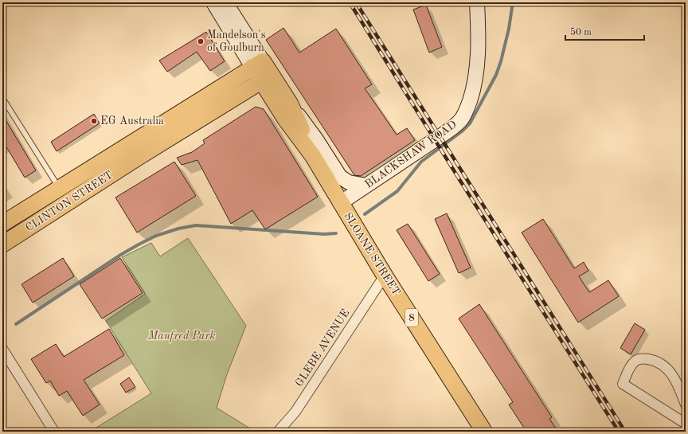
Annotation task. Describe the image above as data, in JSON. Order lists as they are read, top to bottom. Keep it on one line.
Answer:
{"streets":{"main road":["CLINTON STREET","SLOANE STREET","8"],"street":["BLACKSHAW ROAD","GLEBE AVENUE"]},"crossings":[["BLACKSHAW ROAD","SLOANE STREET"],["CLINTON STREET","SLOANE STREET"],["SLOANE STREET","GLEBE AVENUE"]],"parks":["Manfred Park"],"places":["Mandelson's of Goulburn","EG Australia"],"scale_bar":"50 m"}
